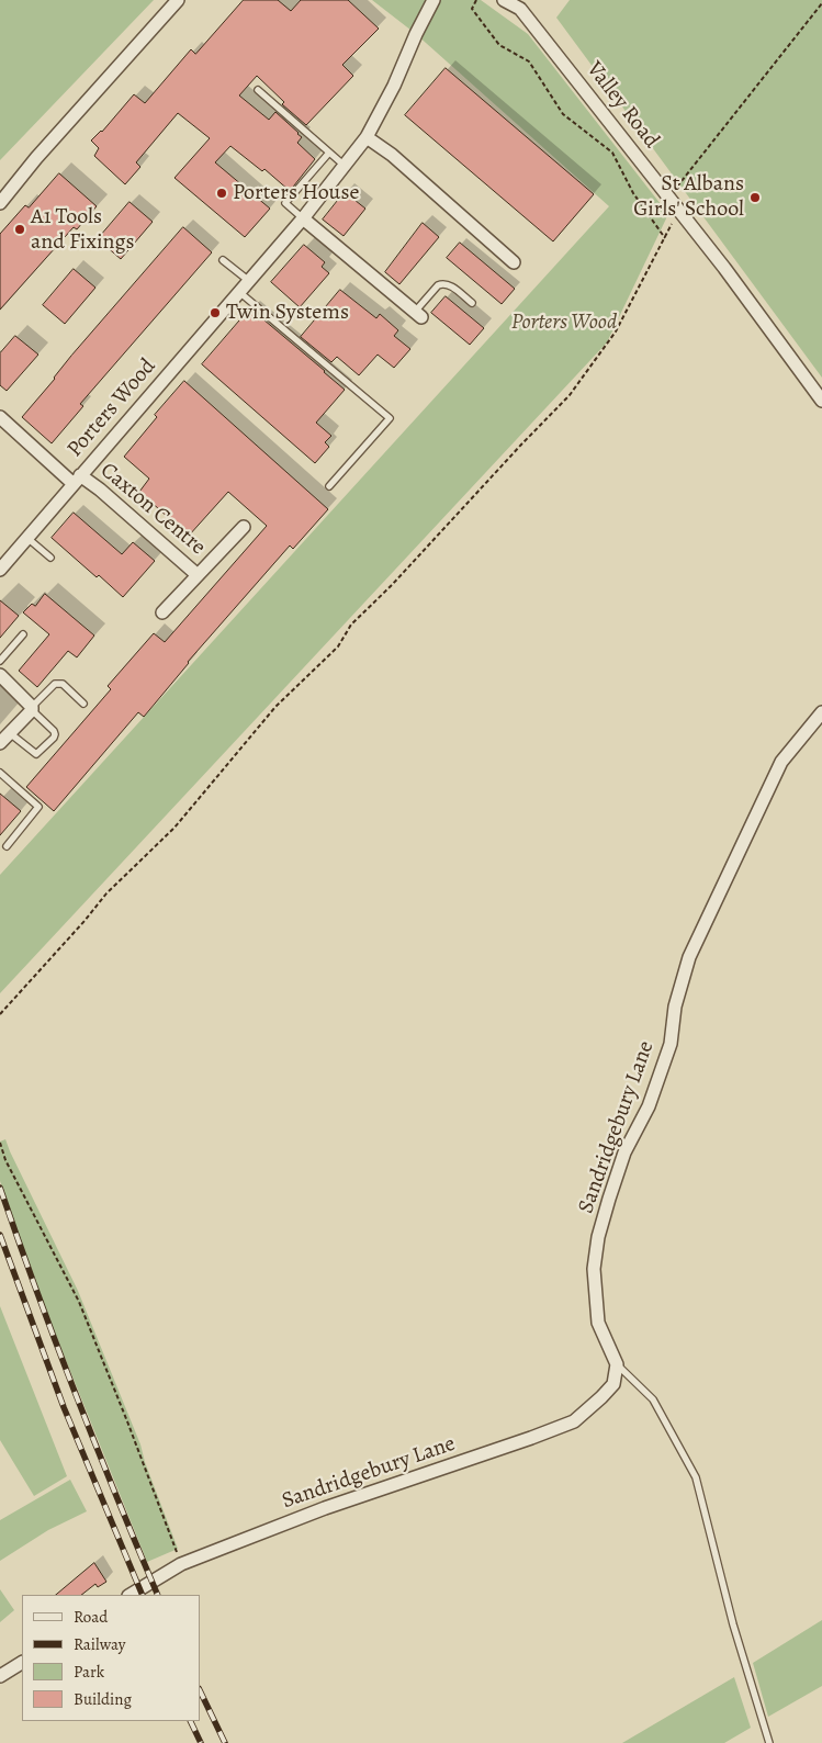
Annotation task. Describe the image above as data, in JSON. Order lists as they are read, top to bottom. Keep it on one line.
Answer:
{"streets":{"street":["Valley Road","Porters Wood","Caxton Centre","Sandridgebury Lane"]},"crossings":[["Porters Wood","Caxton Centre"]],"parks":["Porters Wood"],"places":["Porters House","St Albans Girls' School","A1 Tools and Fixings","Twin Systems"],"legend":["Road","Railway","Park","Building"]}
